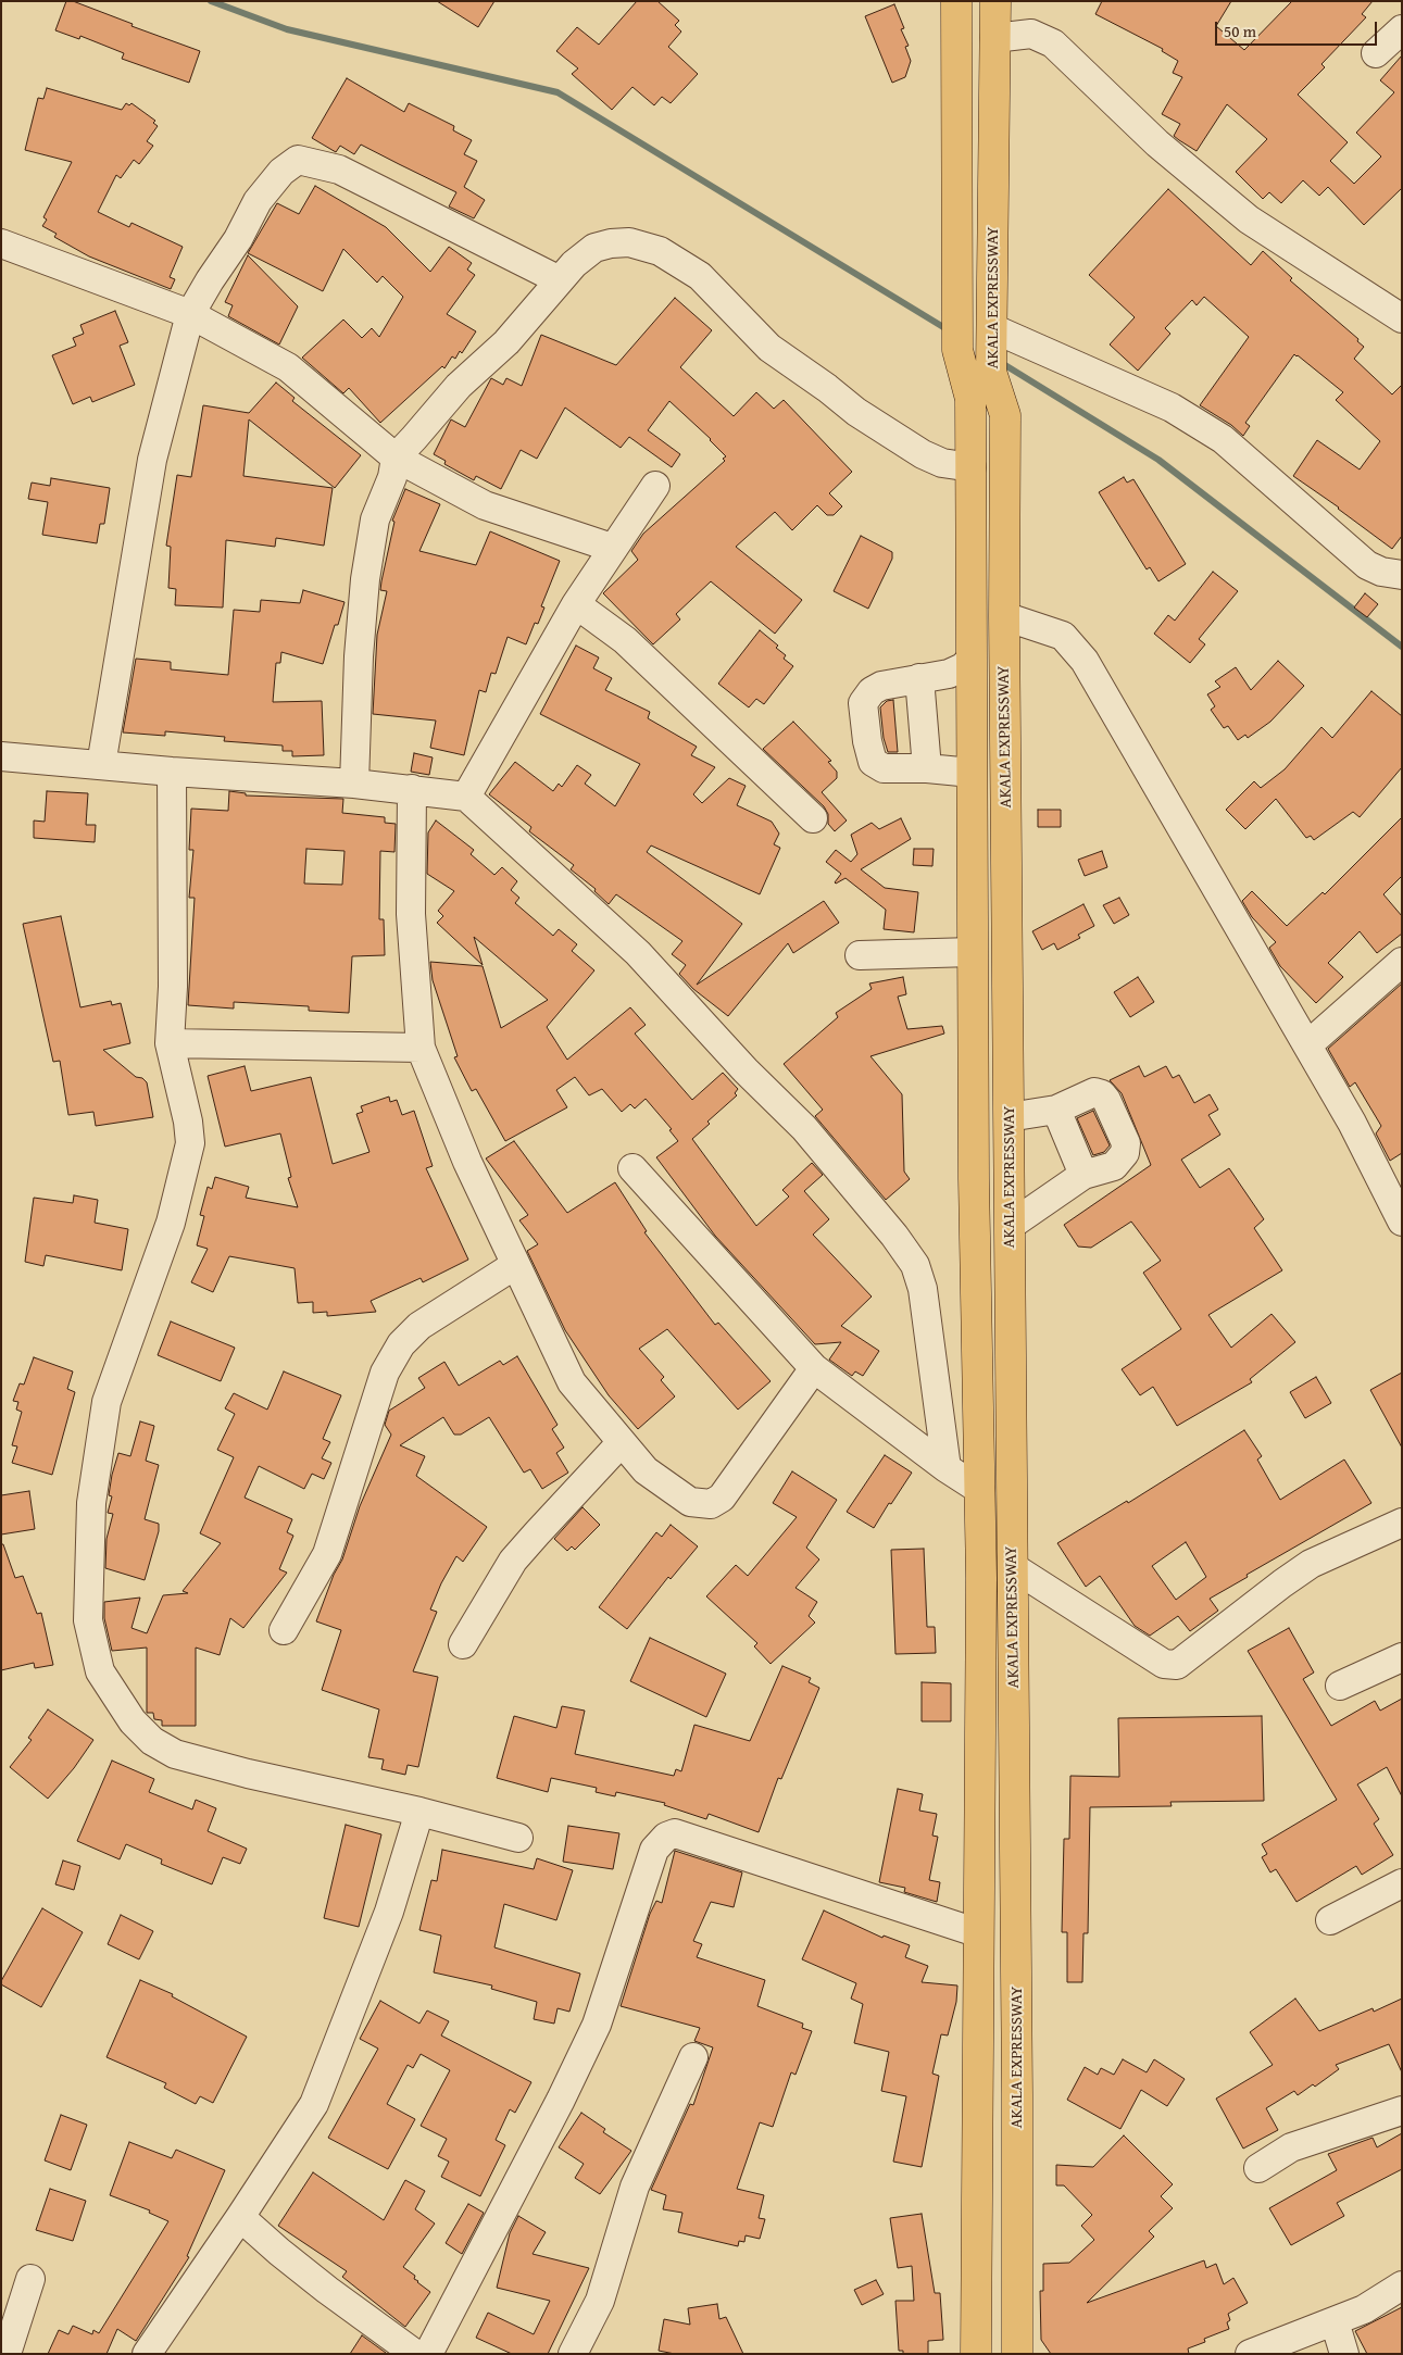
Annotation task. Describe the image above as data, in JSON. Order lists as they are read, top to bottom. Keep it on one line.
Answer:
{"streets":{"main road":["AKALA EXPRESSWAY"]},"scale_bar":"50 m"}
